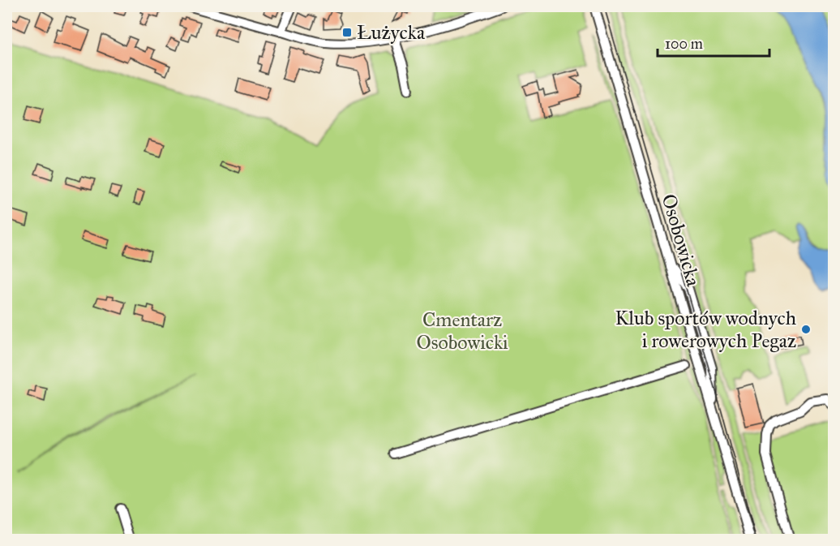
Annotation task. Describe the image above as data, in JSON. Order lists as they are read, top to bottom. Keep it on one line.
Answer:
{"streets":{"street":["Osobowicka"]},"parks":["Cmentarz Osobowicki"],"places":{"transit":["Łużycka"],"other":["Klub sportów wodnych i rowerowych Pegaz"]},"scale_bar":"100 m"}
